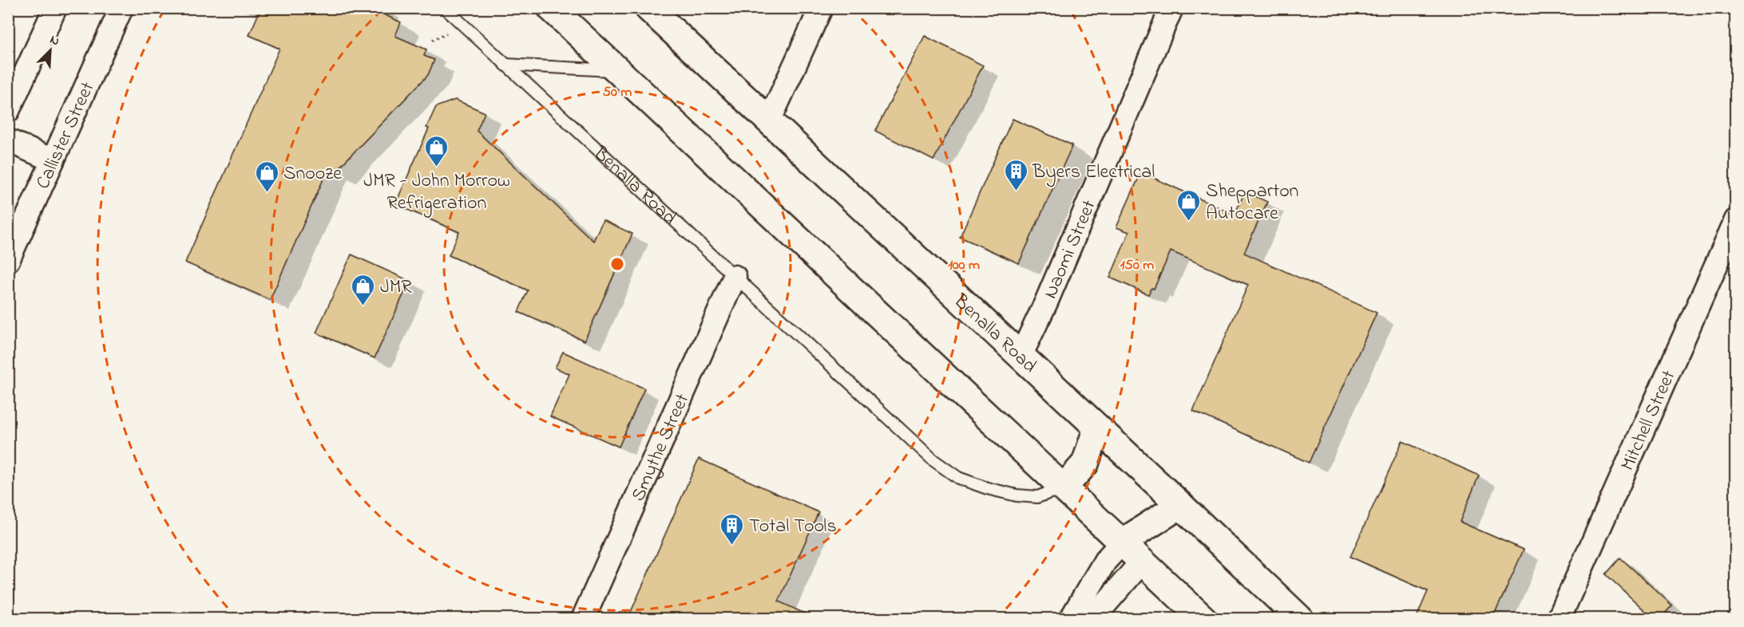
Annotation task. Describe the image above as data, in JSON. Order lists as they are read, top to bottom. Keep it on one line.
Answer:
{"streets":{"highway":["Benalla Road"],"street":["Callister Street","Naomi Street","Mitchell Street","Smythe Street"]},"crossings":[["Benalla Road","Naomi Street"],["Benalla Road","Smythe Street"]],"places":{"shop":["JMR - John Morrow Refrigeration","Snooze","Shepparton Autocare","JMR"],"building":["Byers Electrical","Total Tools"]},"north":"top right","rings":["50 m","100 m","150 m"]}
